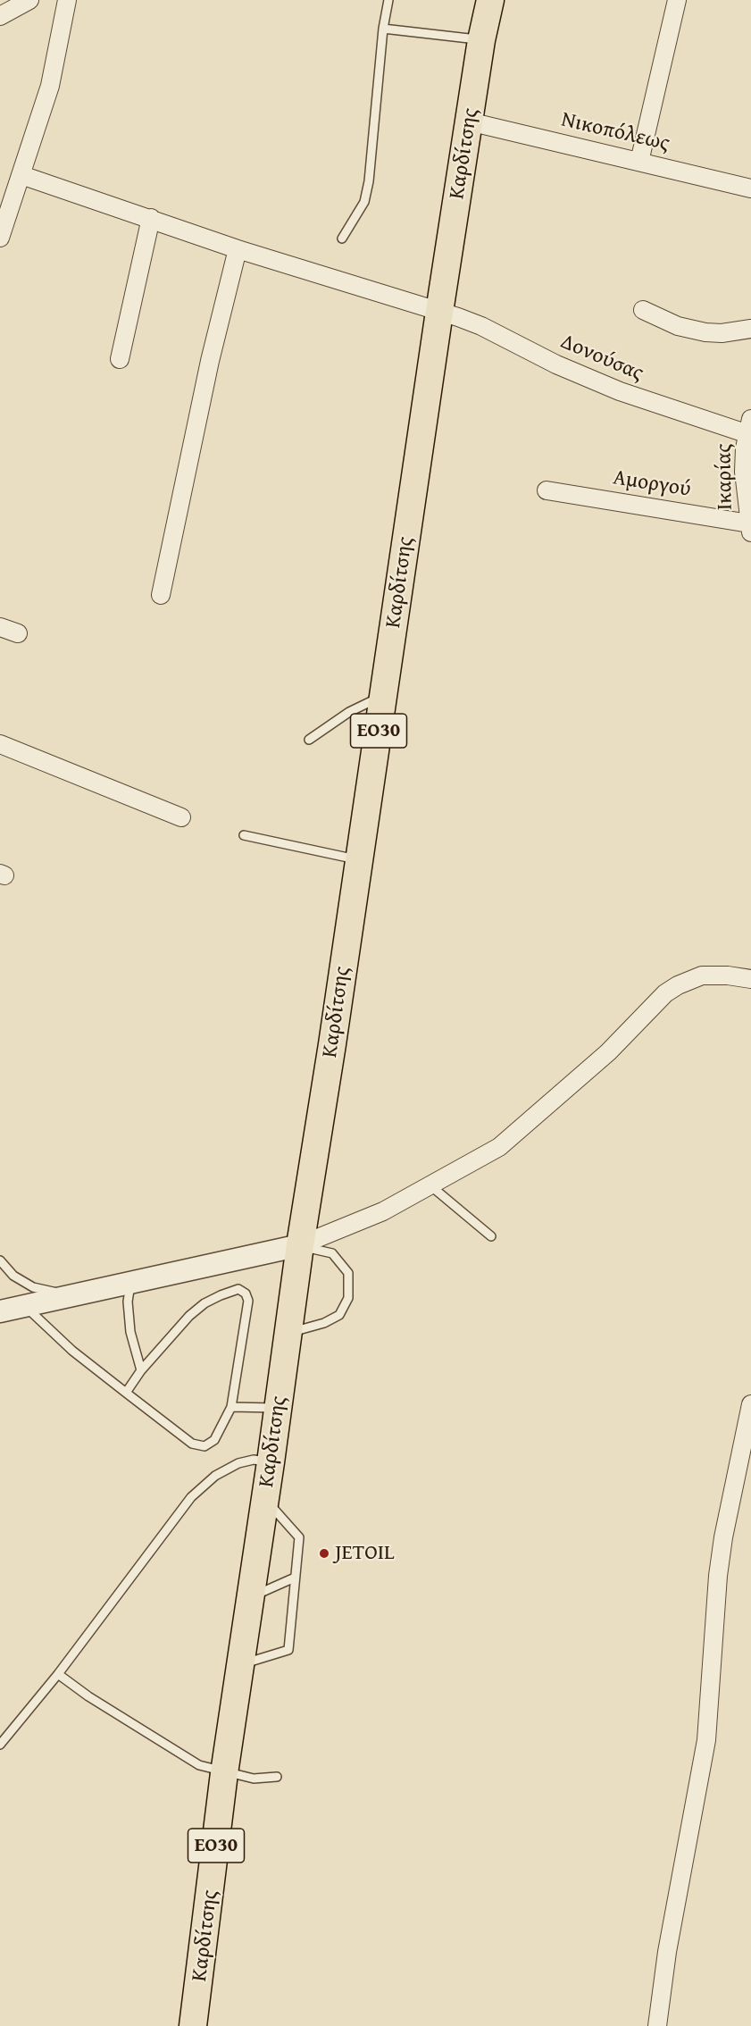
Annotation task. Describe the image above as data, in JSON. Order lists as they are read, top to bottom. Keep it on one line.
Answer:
{"streets":{"main road":["Καρδίτσης","ΕΟ30"],"street":["Νικοπόλεως","Δονούσας","Ικαρίας","Αμοργού"]},"crossings":[["Νικοπόλεως","Καρδίτσης"],["Καρδίτσης","Δονούσας"],["Δονούσας","Ικαρίας"],["Ικαρίας","Αμοργού"]],"places":["JETOIL"]}
